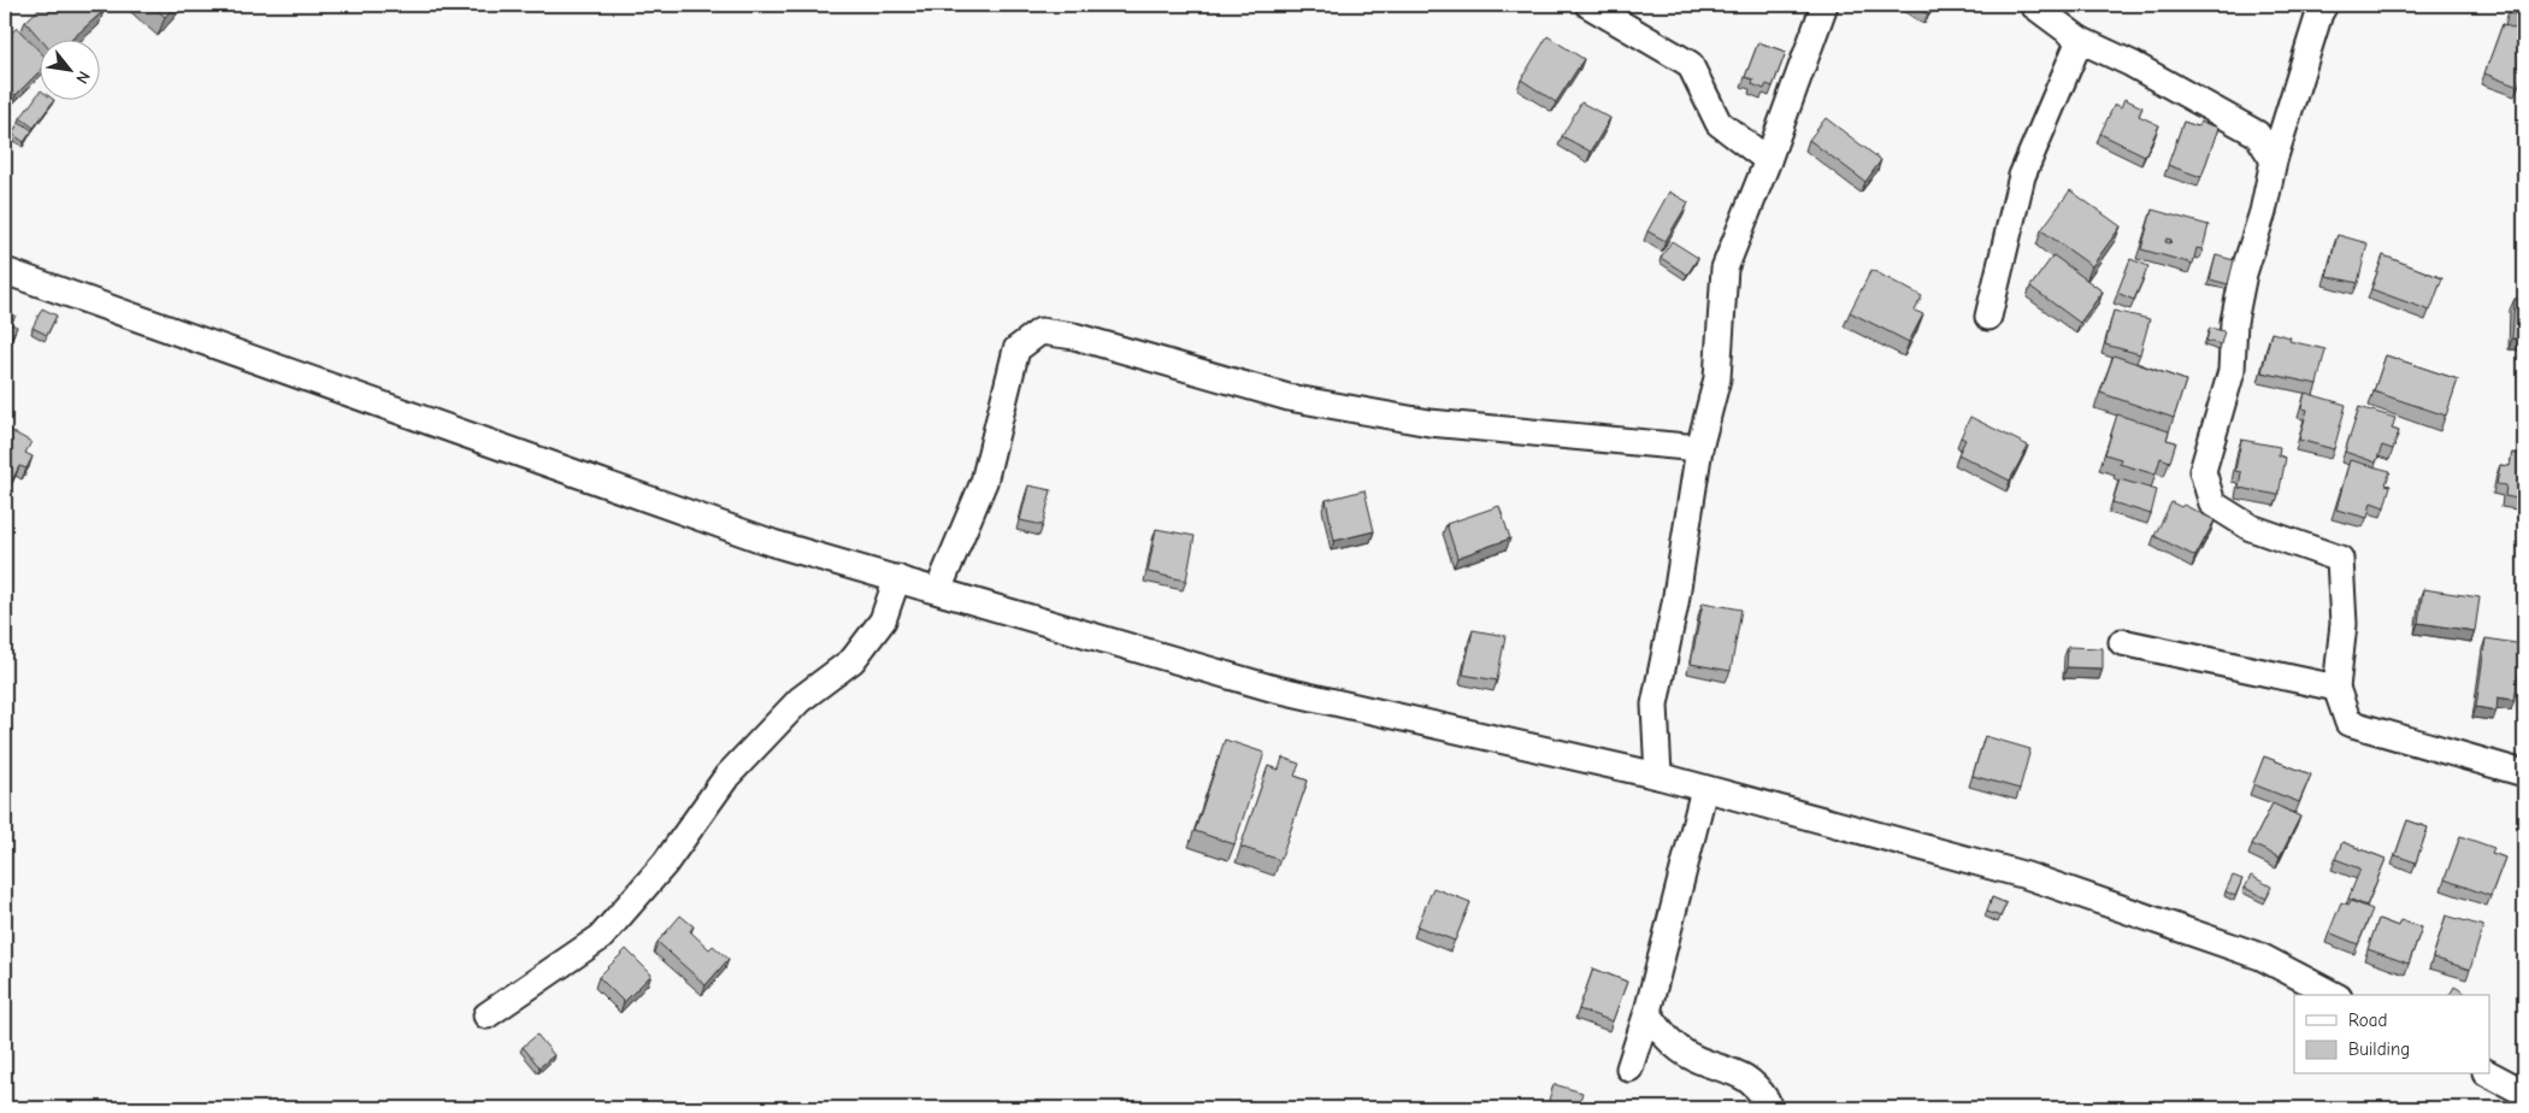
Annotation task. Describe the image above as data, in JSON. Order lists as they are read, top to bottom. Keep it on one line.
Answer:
{"legend":["Road","Building"],"north":"bottom right"}
